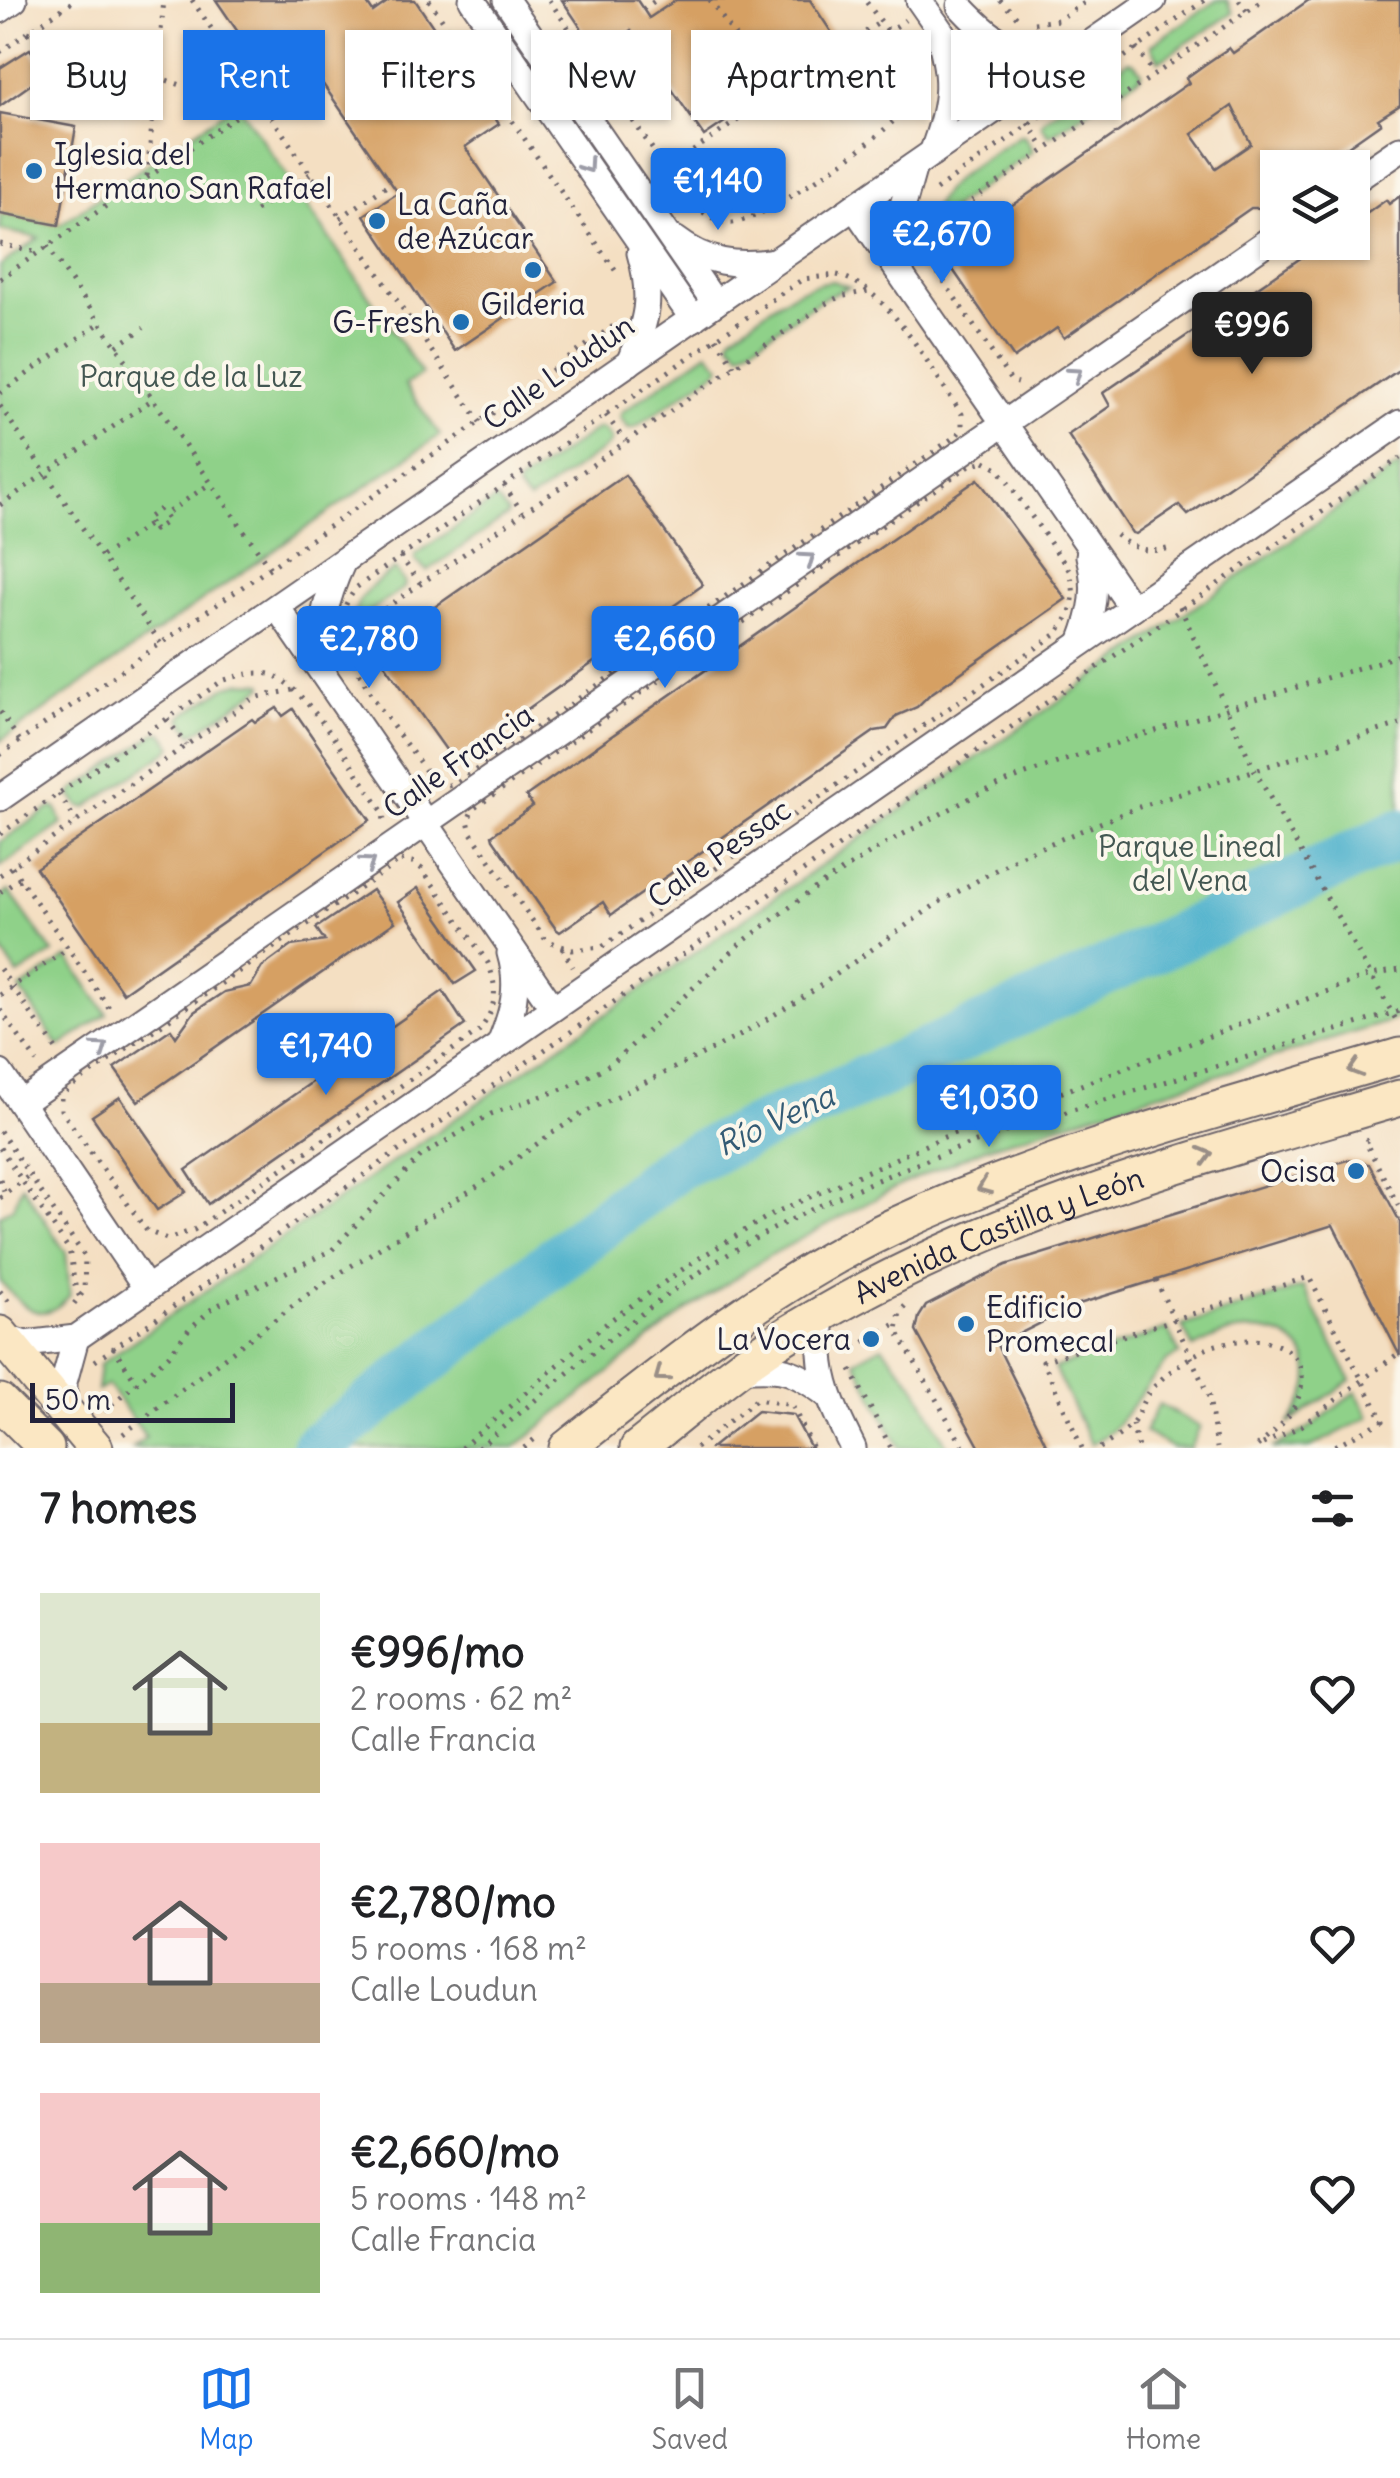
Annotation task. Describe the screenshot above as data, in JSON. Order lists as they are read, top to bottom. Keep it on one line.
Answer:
{"streets":{"main road":["Avenida Castilla y León"],"street":["Calle Loudun","Calle Francia","Calle Pessac"]},"one_way":["Calle Francia"],"water":["Río Vena"],"parks":["Parque de la Luz","Parque Lineal del Vena"],"places":["Iglesia del Hermano San Rafael","La Caña de Azúcar","Gilderia","G-Fresh","Ocisa","Edificio Promecal","La Vocera"],"scale_bar":"50 m","page":{"chip":["Buy","Rent","Filters","New","Apartment","House"],"price":["€1,140","€2,670","€996","€2,780","€2,660","€1,740","€1,030"],"scale":"50 m","heading":"7 homes","list":[{"name":"€996/mo","note":"2 rooms · 62 m² · Calle Francia"},{"name":"€2,780/mo","note":"5 rooms · 168 m² · Calle Loudun"},{"name":"€2,660/mo","note":"5 rooms · 148 m² · Calle Francia"}],"tabs":["Map","Saved","Home"]}}
